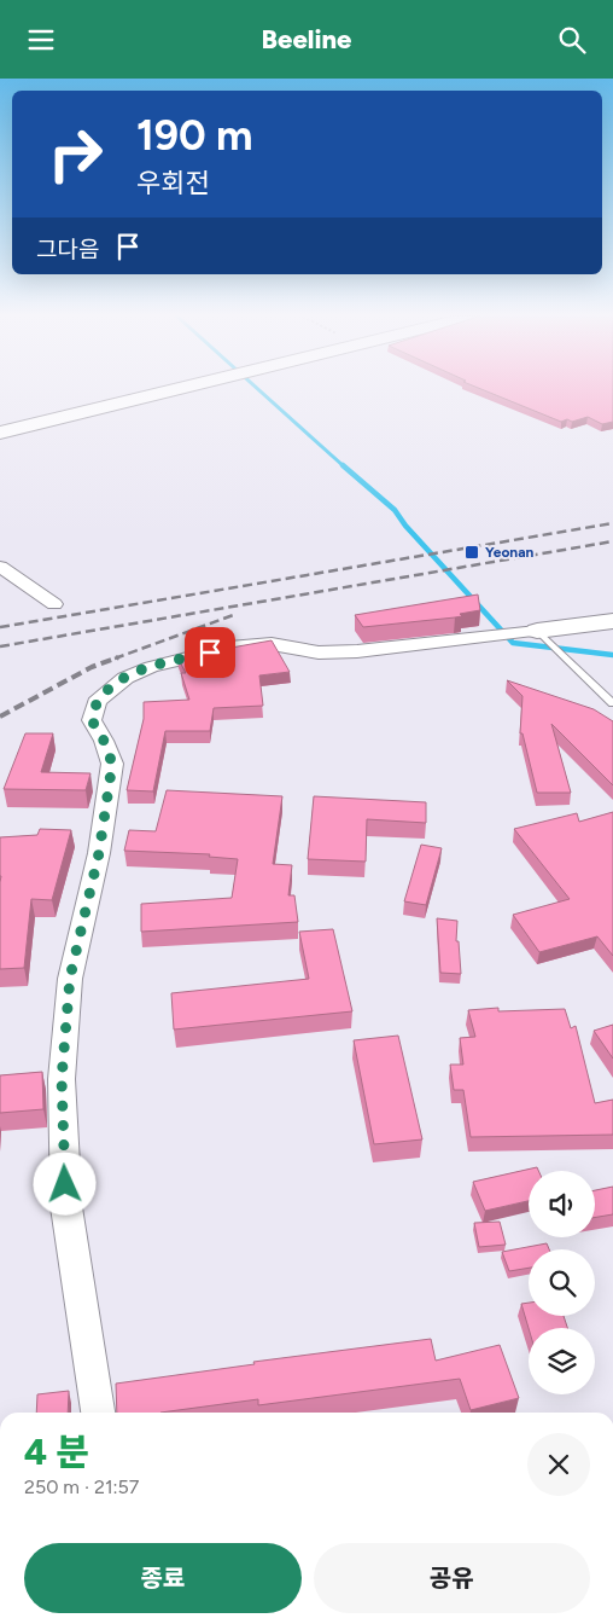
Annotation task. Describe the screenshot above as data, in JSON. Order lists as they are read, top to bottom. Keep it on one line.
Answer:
{"places":{"transit":["Yeonan"]},"page":{"header":"Beeline","turn":["190 m","우회전"],"then":"그다음","heading":["4 분","250 m · 21:57"],"buttons":["종료","공유"]}}
